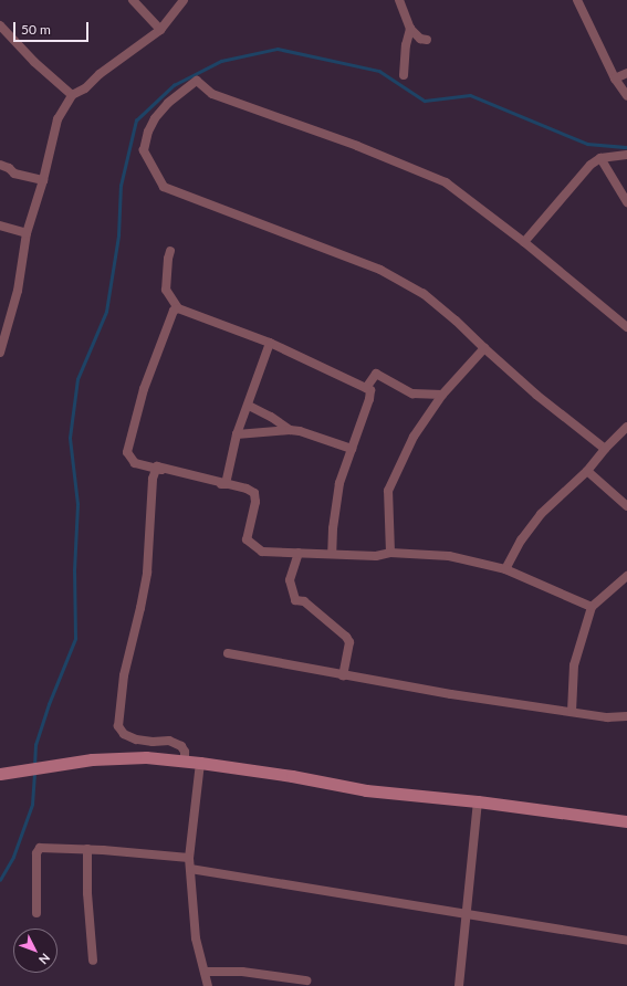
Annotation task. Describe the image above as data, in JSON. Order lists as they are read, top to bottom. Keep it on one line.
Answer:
{"scale_bar":"50 m","north":"bottom right"}
